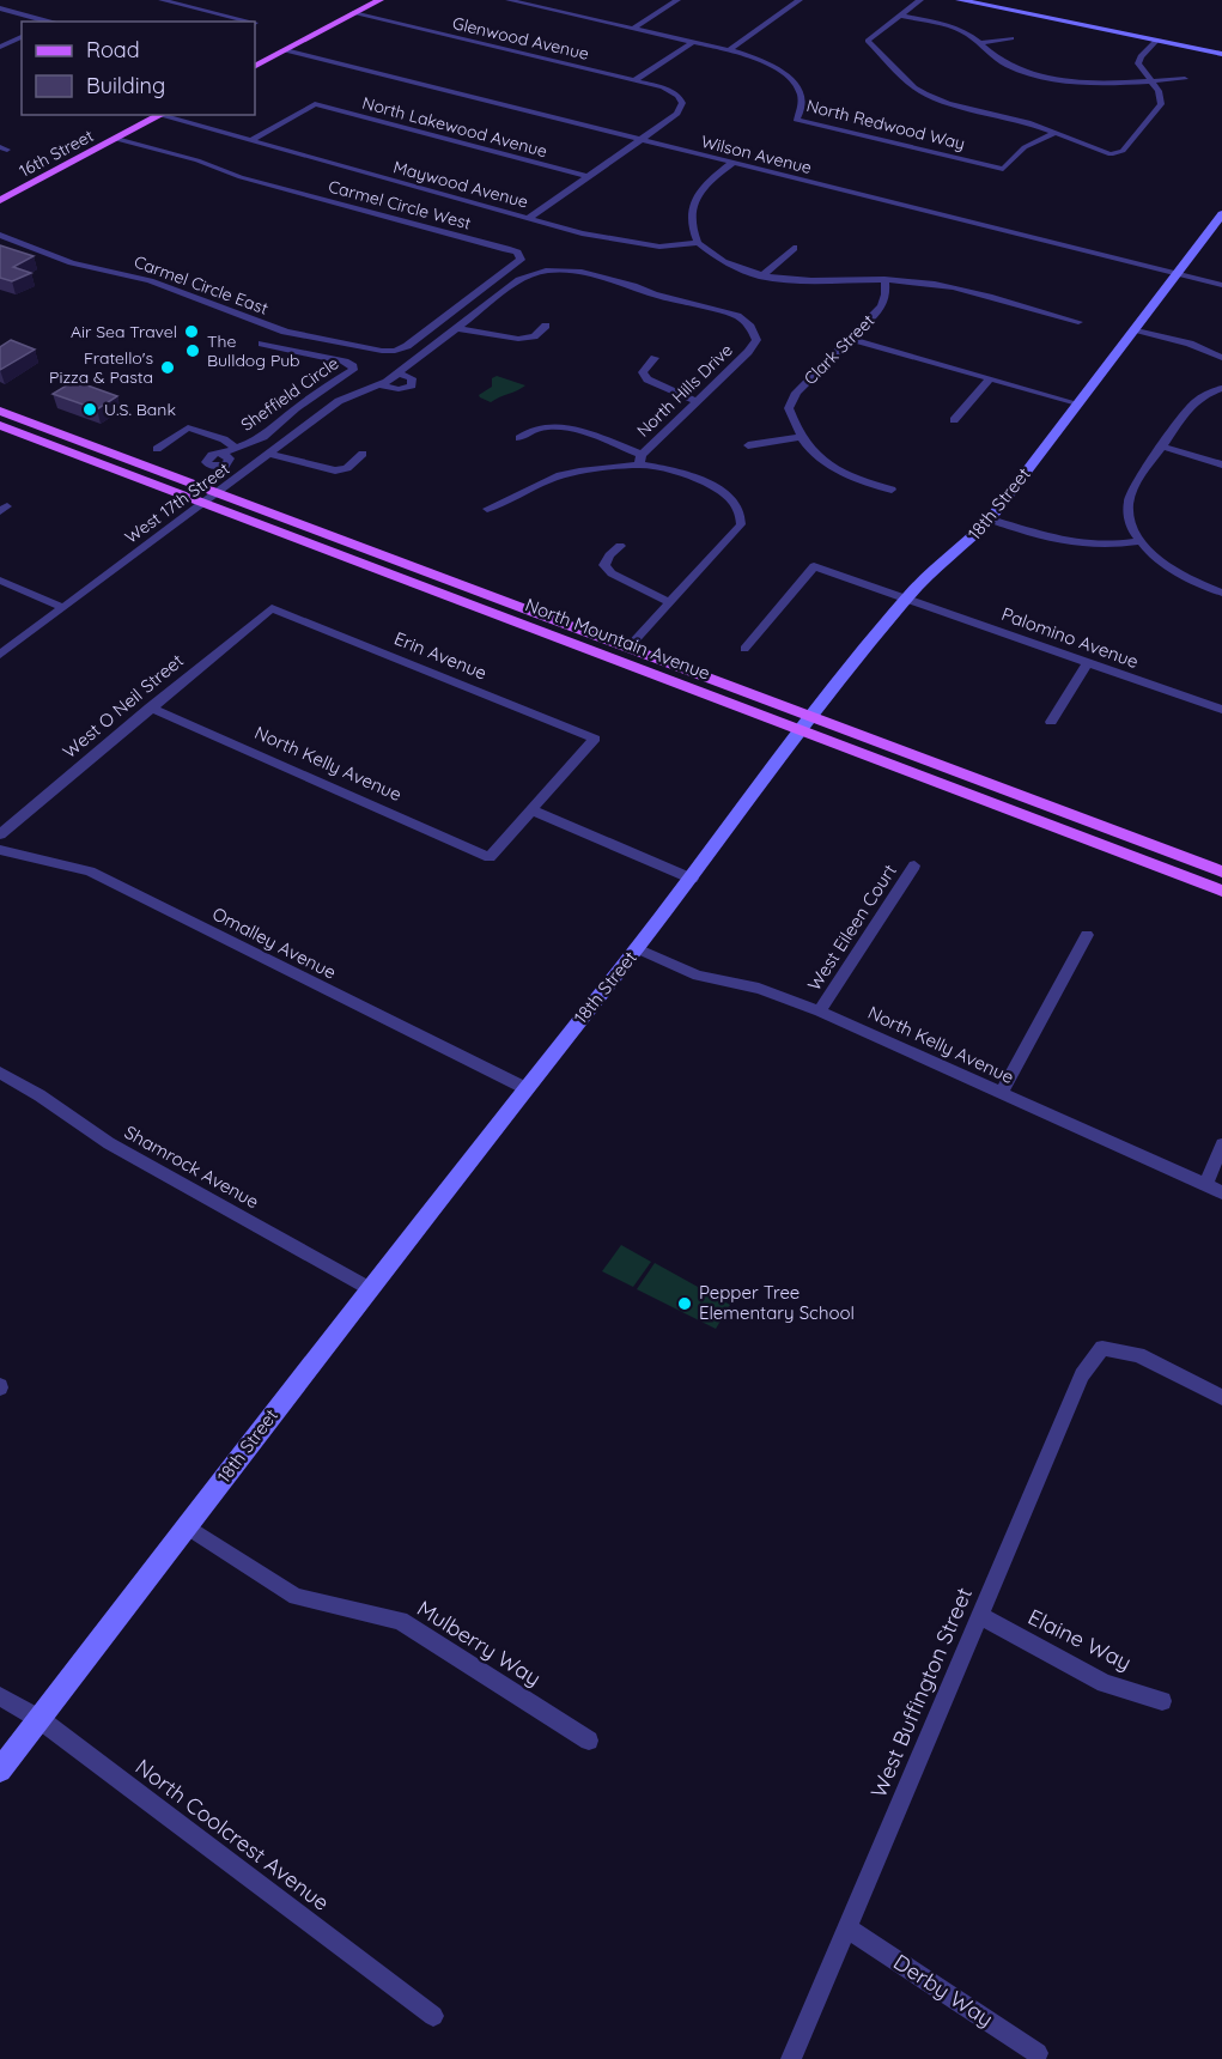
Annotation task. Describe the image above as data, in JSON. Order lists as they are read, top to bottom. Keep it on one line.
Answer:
{"streets":{"main road":["16th Street","18th Street","North Mountain Avenue"],"street":["Glenwood Avenue","North Redwood Way","North Lakewood Avenue","Wilson Avenue","Maywood Avenue","Carmel Circle West","Carmel Circle East","Clark Street","North Hills Drive","Sheffield Circle","West 17th Street","Palomino Avenue","Erin Avenue","West O Neil Street","North Kelly Avenue","West Eileen Court","Omalley Avenue","Shamrock Avenue","Elaine Way","Mulberry Way","West Buffington Street","North Coolcrest Avenue","Derby Way"]},"crossings":[["Glenwood Avenue","Wilson Avenue"],["North Lakewood Avenue","Maywood Avenue"],["16th Street","Carmel Circle West"],["Wilson Avenue","18th Street"],["Carmel Circle West","Carmel Circle East"],["North Hills Drive","West 17th Street"],["North Hills Drive","North Mountain Avenue"],["West 17th Street","North Mountain Avenue"],["18th Street","Palomino Avenue"],["18th Street","North Mountain Avenue"],["18th Street","North Kelly Avenue"],["18th Street","Omalley Avenue"],["18th Street","Shamrock Avenue"],["18th Street","Mulberry Way"],["18th Street","North Coolcrest Avenue"],["Erin Avenue","West O Neil Street"],["Erin Avenue","North Kelly Avenue"],["West O Neil Street","North Kelly Avenue"],["North Kelly Avenue","West Eileen Court"],["Elaine Way","West Buffington Street"],["West Buffington Street","Derby Way"]],"places":["Air Sea Travel","The Bulldog Pub","Fratello's Pizza & Pasta","U.S. Bank","Pepper Tree Elementary School"],"legend":["Road","Building"]}
